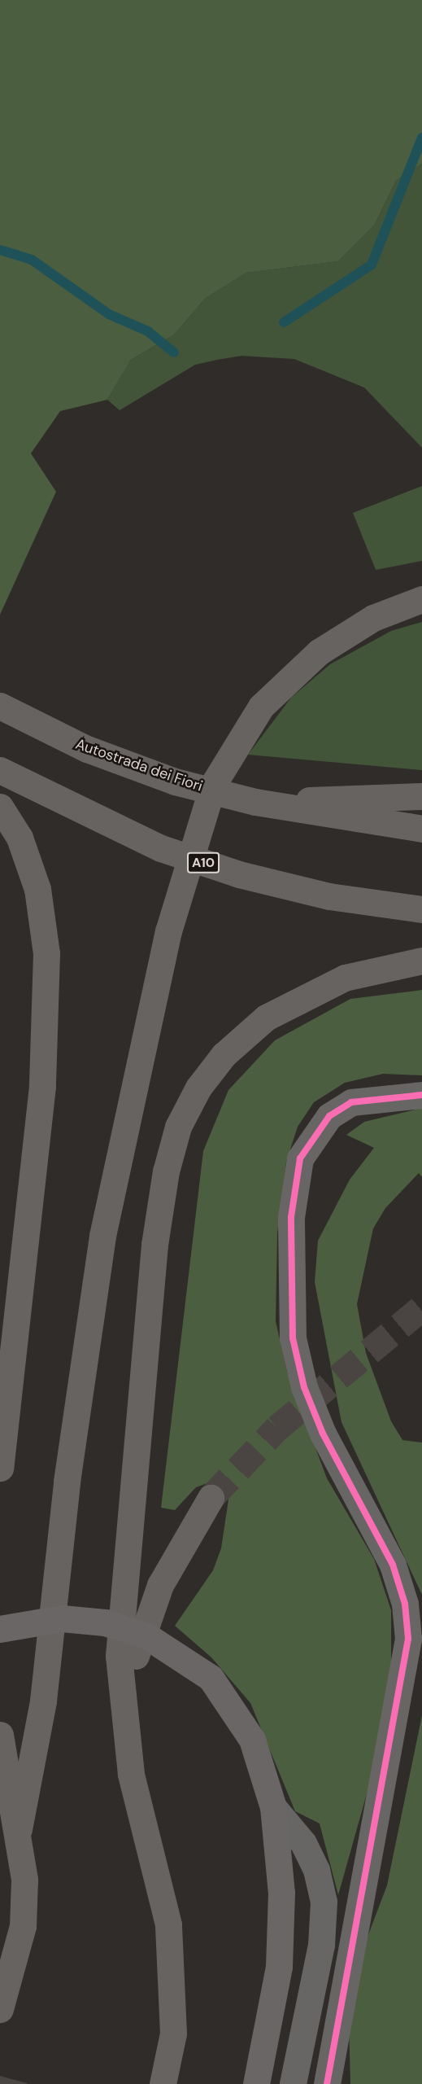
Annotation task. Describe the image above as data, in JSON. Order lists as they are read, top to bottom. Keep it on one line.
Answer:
{"streets":{"highway":["Autostrada dei Fiori","A10"]}}
